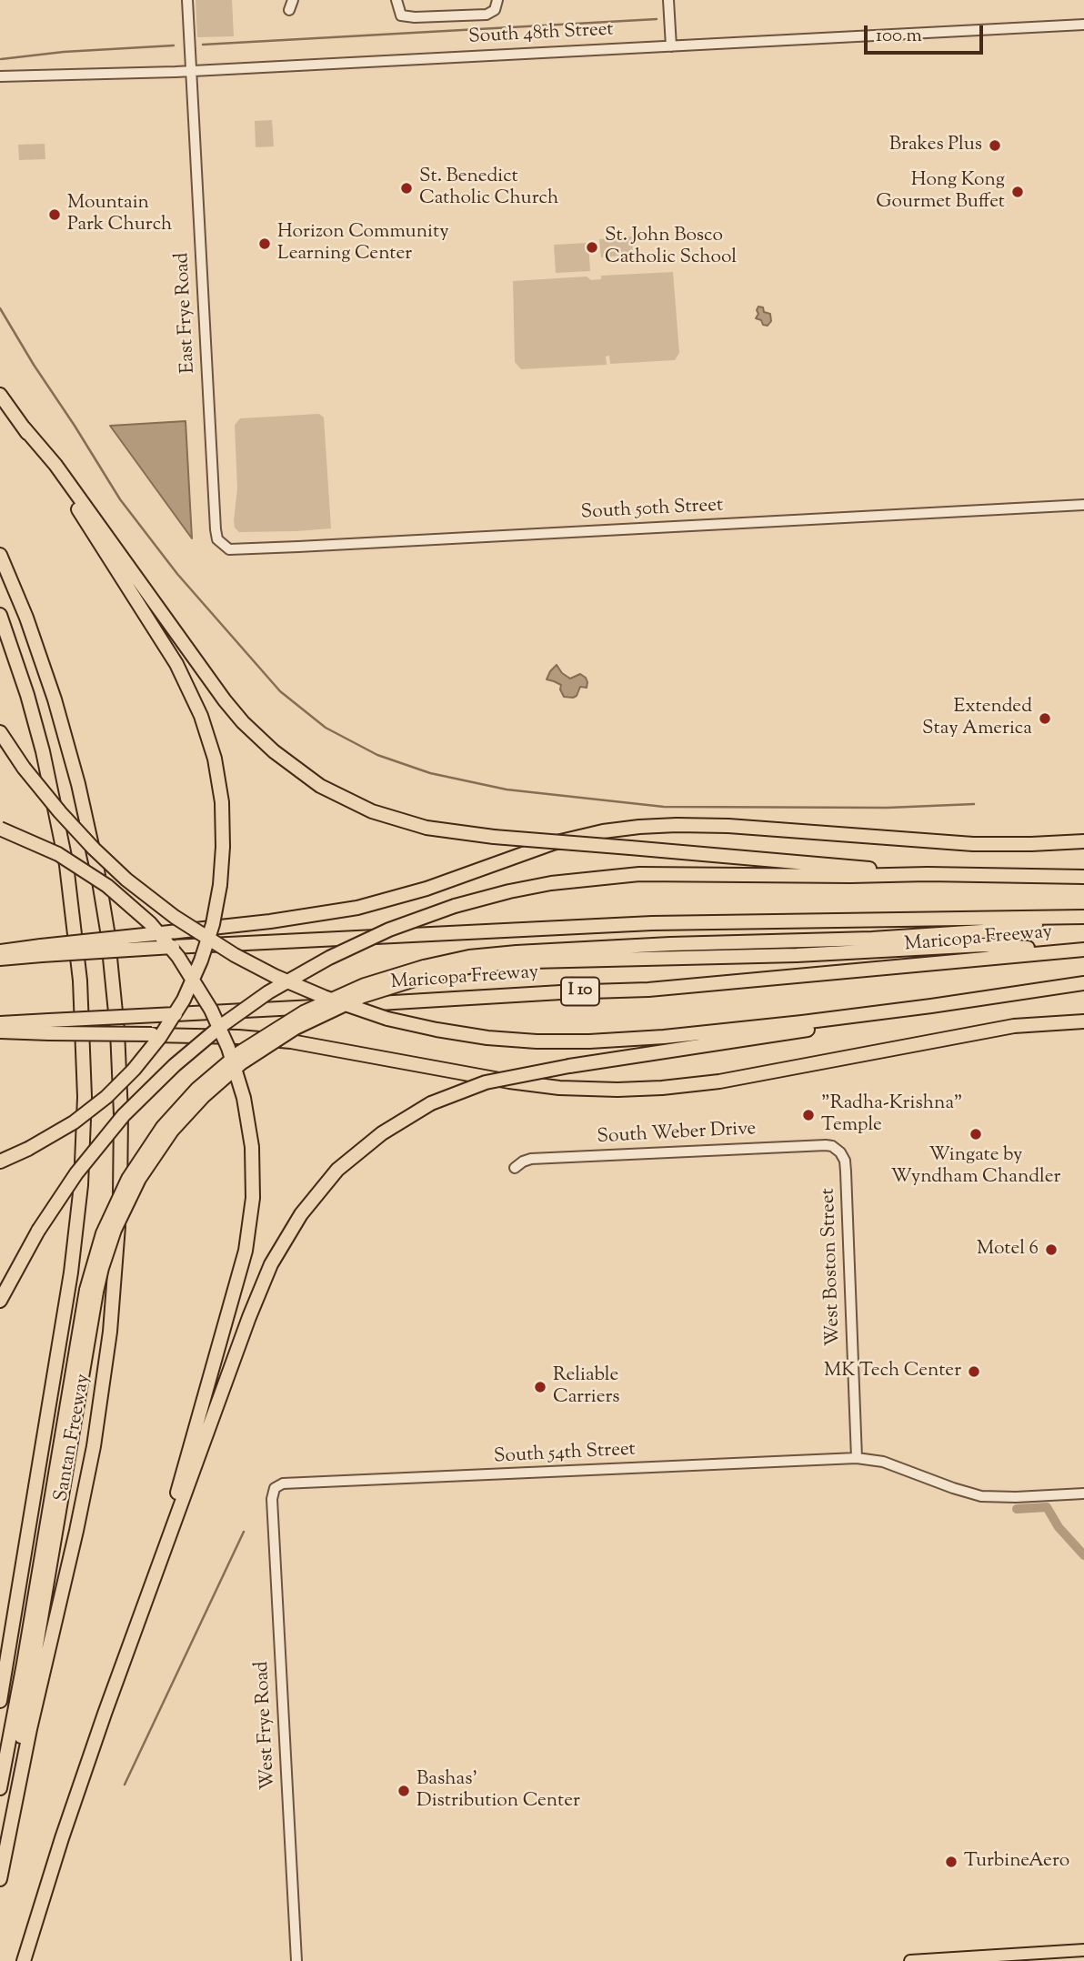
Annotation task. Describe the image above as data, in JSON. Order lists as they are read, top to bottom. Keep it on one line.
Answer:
{"streets":{"highway":["Maricopa Freeway","I 10","Santan Freeway"],"street":["South 48th Street","East Frye Road","South 50th Street","South Weber Drive","West Boston Street","South 54th Street","West Frye Road"]},"crossings":[["South 48th Street","East Frye Road"],["East Frye Road","South 50th Street"],["South Weber Drive","West Boston Street"],["West Boston Street","South 54th Street"],["South 54th Street","West Frye Road"]],"places":["Brakes Plus","St. Benedict Catholic Church","Hong Kong Gourmet Buffet","Mountain Park Church","Horizon Community Learning Center","St. John Bosco Catholic School","Extended Stay America","\"Radha-Krishna\" Temple","Wingate by Wyndham Chandler","Motel 6","MK Tech Center","Reliable Carriers","Bashas' Distribution Center","TurbineAero"],"scale_bar":"100 m"}
